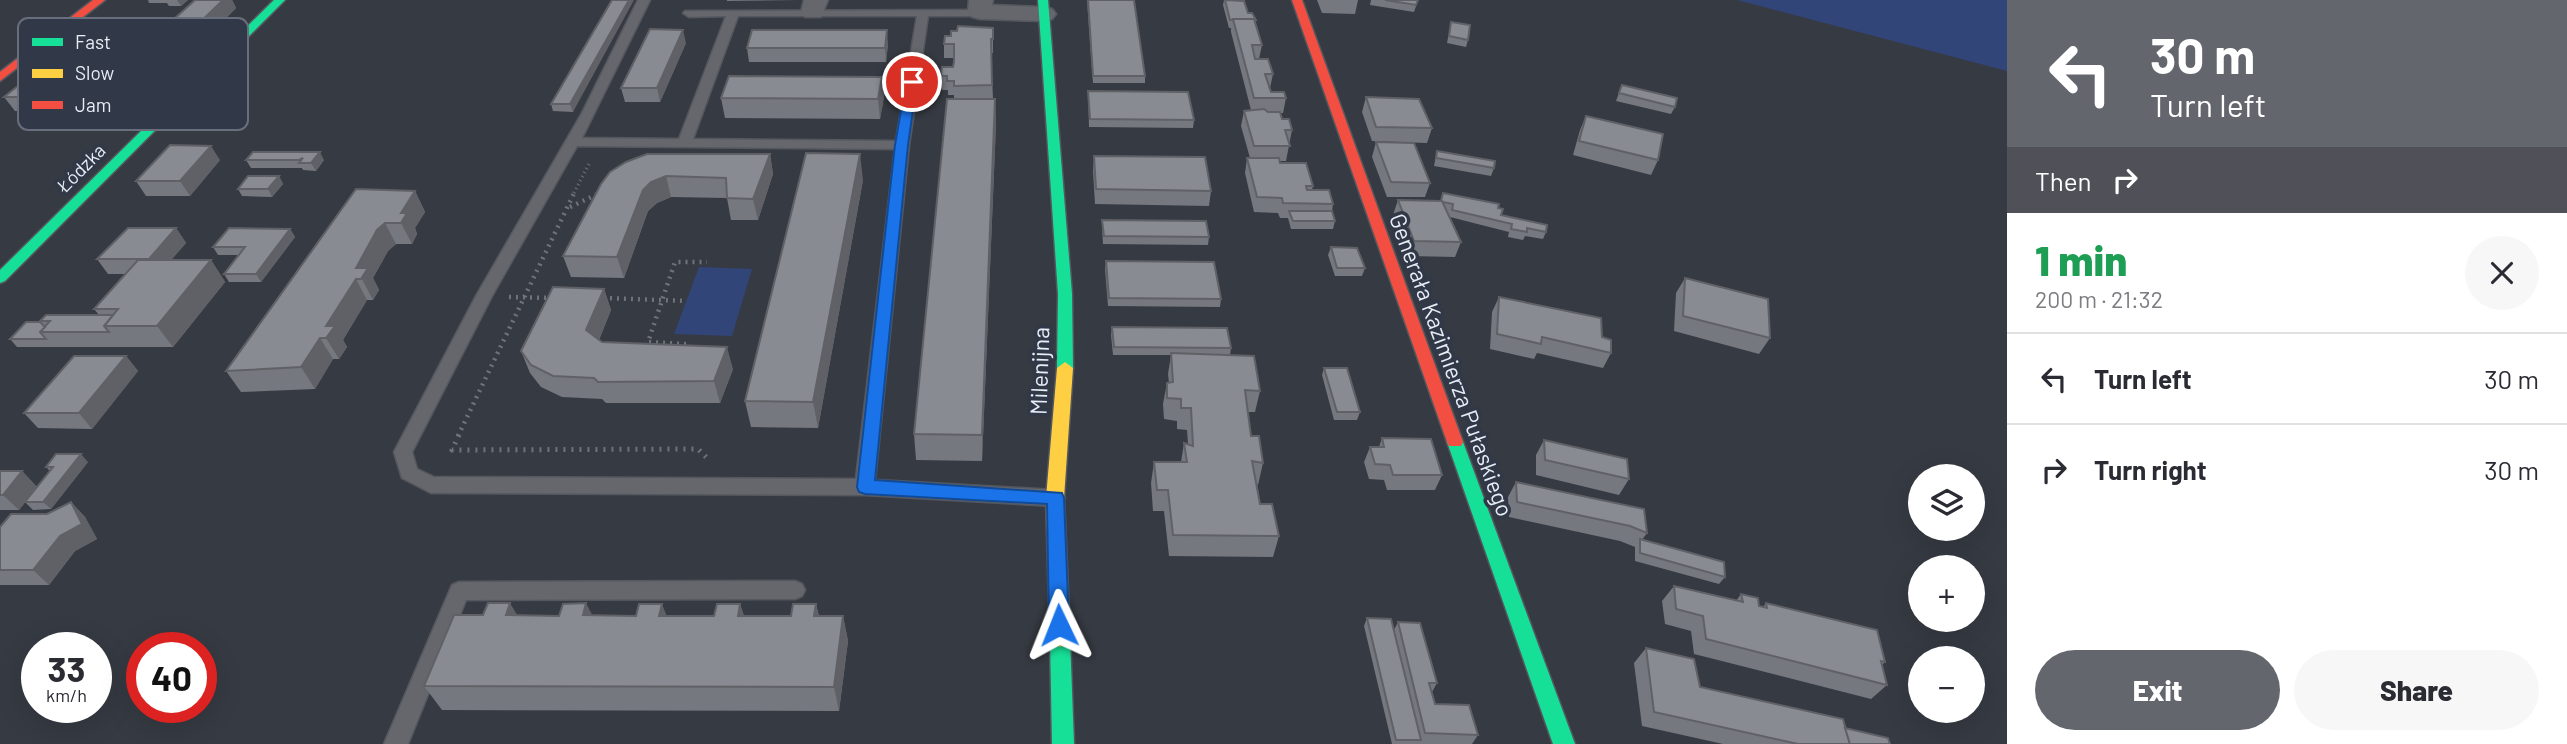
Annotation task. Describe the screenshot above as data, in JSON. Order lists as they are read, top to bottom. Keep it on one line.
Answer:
{"streets":{"street":["Łódzka","Generała Kazimierza Pułaskiego","Milenijna"]},"legend":["Fast","Slow","Jam"],"page":{"turn":["30 m","Turn left"],"then":"Then","heading":["1 min","200 m · 21:32"],"list":[{"name":"Turn left","value":"30 m"},{"name":"Turn right","value":"30 m"}],"map_buttons":["+","−"],"speed":"33 km/h","limit":"40","buttons":["Exit","Share"]}}
